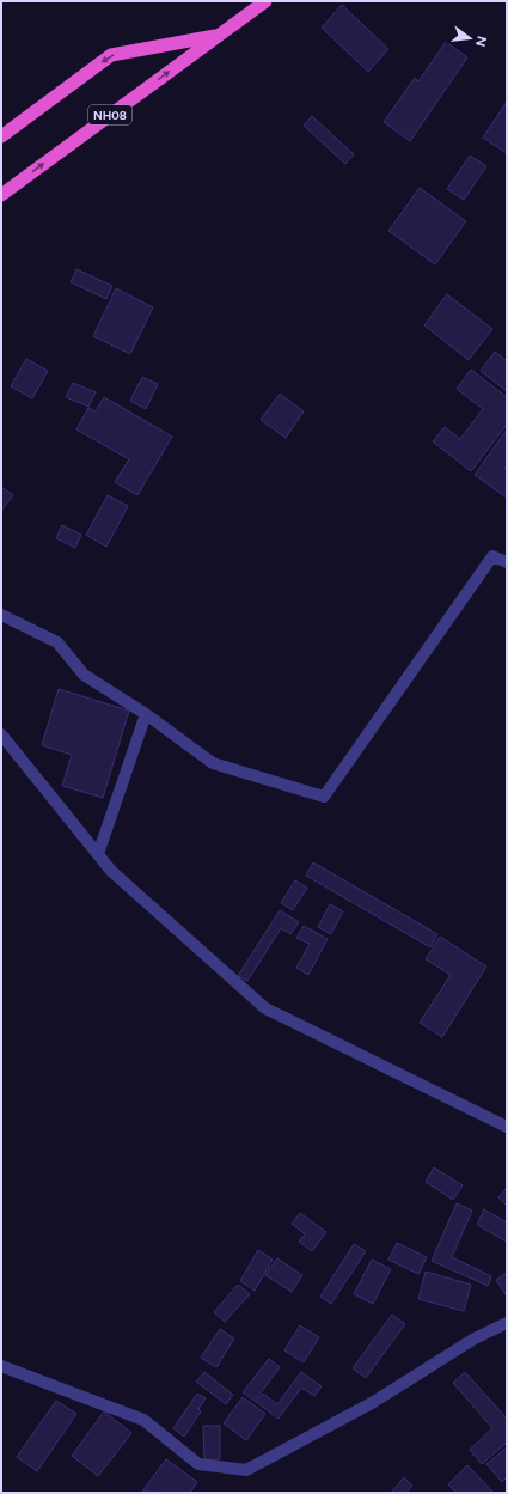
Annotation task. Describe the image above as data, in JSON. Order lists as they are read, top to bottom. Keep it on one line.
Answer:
{"streets":{"highway":["NH08"]},"north":"right"}
